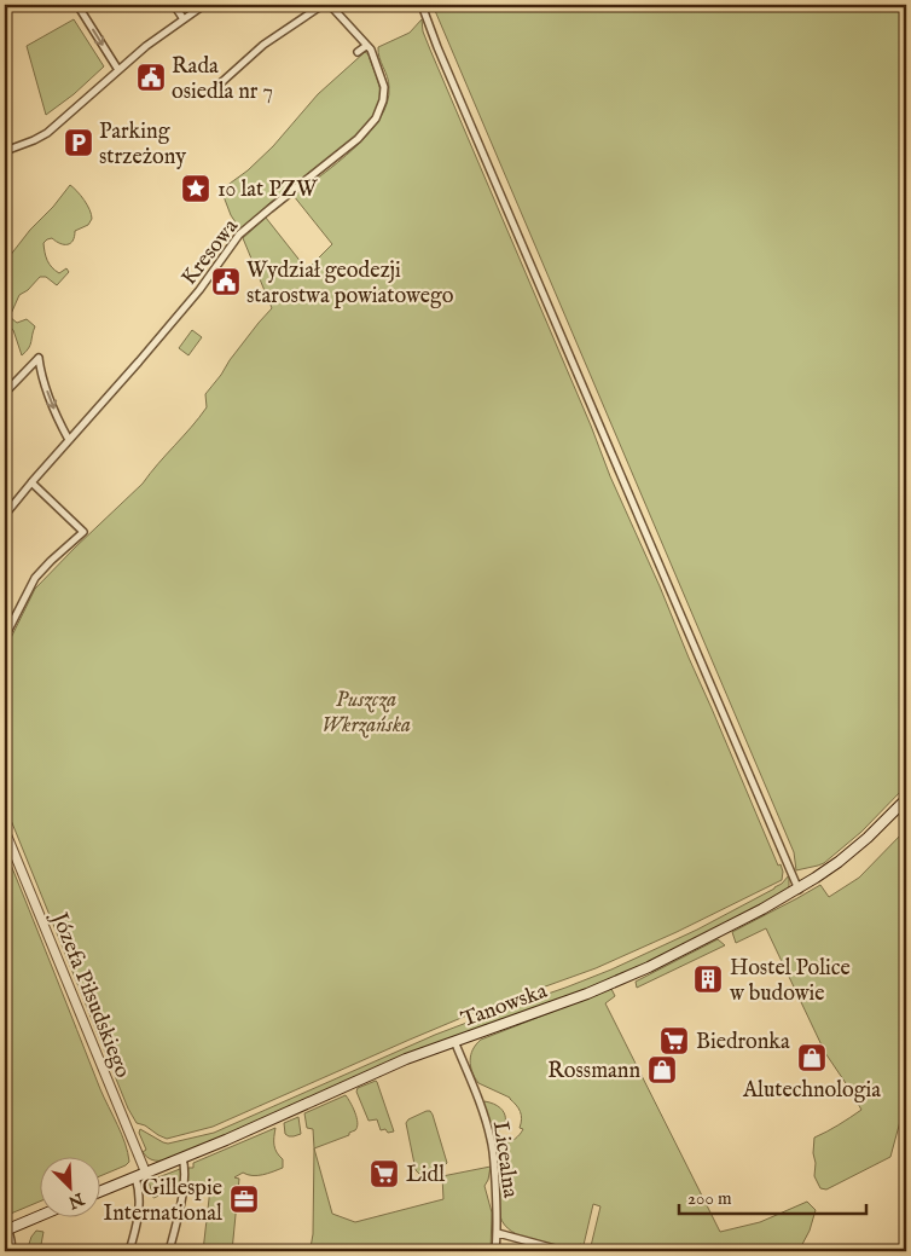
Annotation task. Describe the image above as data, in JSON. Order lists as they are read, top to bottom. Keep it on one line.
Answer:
{"streets":{"main road":["Tanowska"],"street":["Kresowa","Józefa Piłsudskiego","Licealna"]},"crossings":[["Józefa Piłsudskiego","Tanowska"],["Tanowska","Licealna"]],"parks":["Puszcza Wkrzańska"],"places":{"public building":["Rada osiedla nr 7","Wydział geodezji starostwa powiatowego"],"parking":["Parking strzeżony"],"place":["10 lat PZW"],"building":["Hostel Police w budowie"],"supermarket":["Biedronka","Lidl"],"shop":["Alutechnologia","Rossmann"],"office":["Gillespie International"]},"scale_bar":"200 m","north":"bottom right"}
